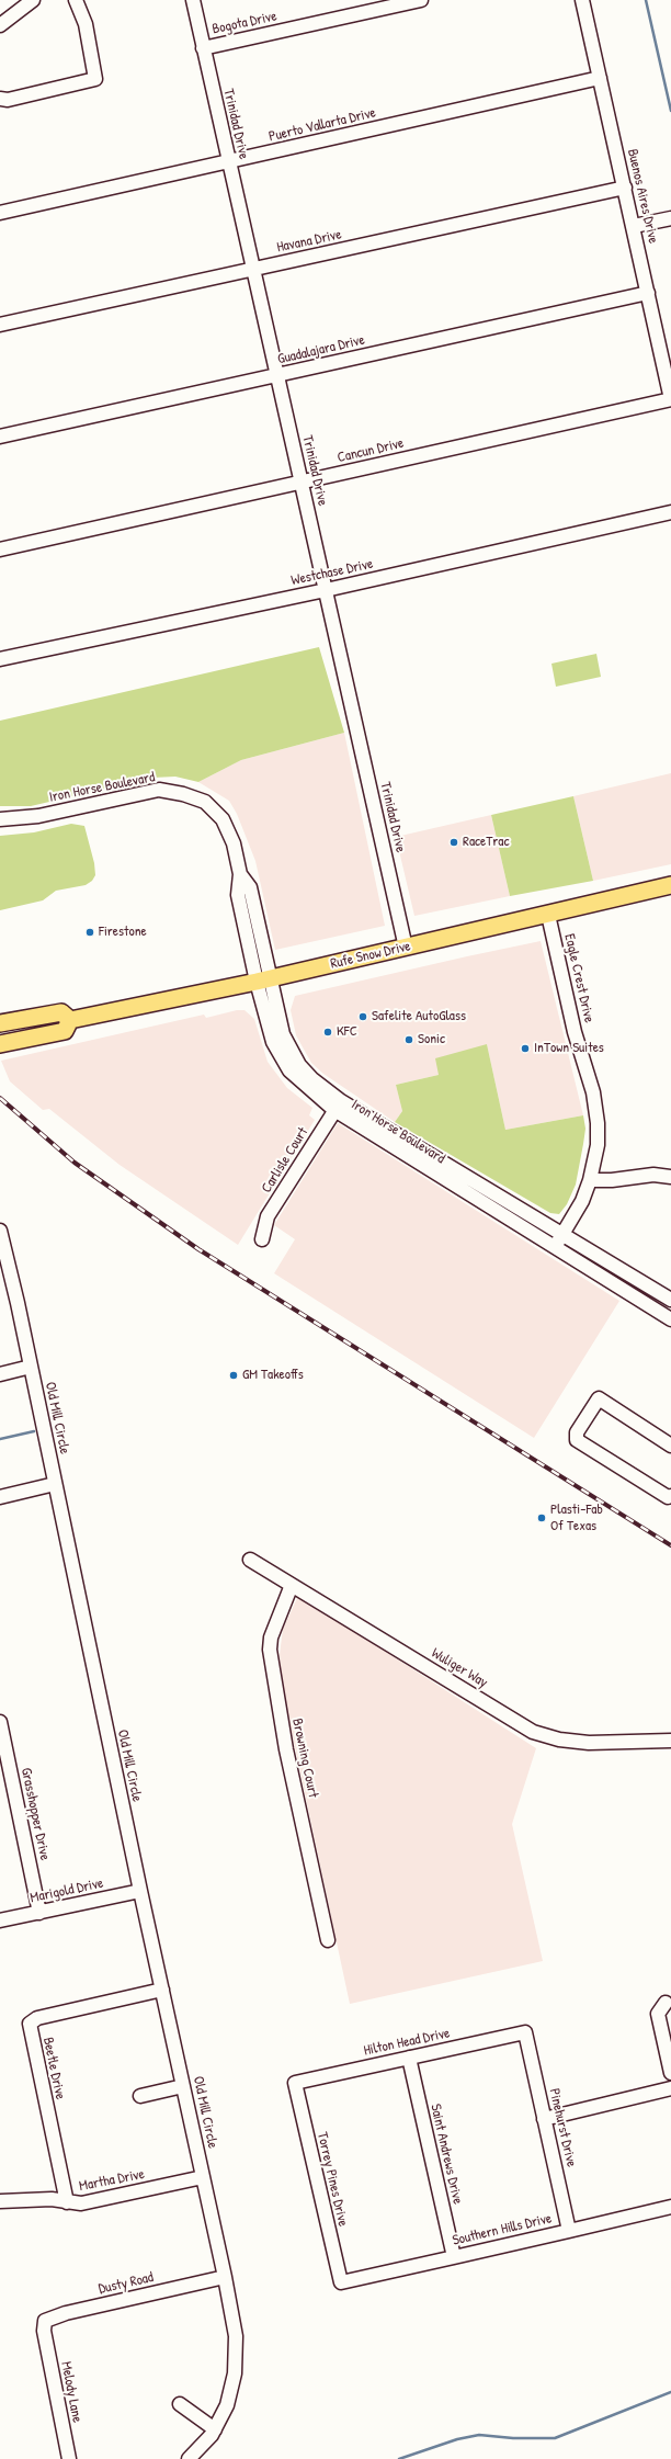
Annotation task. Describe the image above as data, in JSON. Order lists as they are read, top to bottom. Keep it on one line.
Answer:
{"streets":{"main road":["Rufe Snow Drive"],"street":["Bogota Drive","Trinidad Drive","Puerto Vallarta Drive","Buenos Aires Drive","Havana Drive","Guadalajara Drive","Cancun Drive","Westchase Drive","Iron Horse Boulevard","Eagle Crest Drive","Carlisle Court","Old Mill Circle","Wuliger Way","Browning Court","Grasshopper Drive","Marigold Drive","Hilton Head Drive","Beetle Drive","Pinehurst Drive","Saint Andrews Drive","Torrey Pines Drive","Martha Drive","Southern Hills Drive","Dusty Road","Melody Lane"]},"crossings":[["Bogota Drive","Trinidad Drive"],["Trinidad Drive","Puerto Vallarta Drive"],["Trinidad Drive","Havana Drive"],["Trinidad Drive","Guadalajara Drive"],["Trinidad Drive","Cancun Drive"],["Trinidad Drive","Westchase Drive"],["Trinidad Drive","Rufe Snow Drive"],["Puerto Vallarta Drive","Buenos Aires Drive"],["Buenos Aires Drive","Havana Drive"],["Buenos Aires Drive","Guadalajara Drive"],["Buenos Aires Drive","Cancun Drive"],["Iron Horse Boulevard","Rufe Snow Drive"],["Iron Horse Boulevard","Eagle Crest Drive"],["Iron Horse Boulevard","Carlisle Court"],["Rufe Snow Drive","Eagle Crest Drive"],["Old Mill Circle","Marigold Drive"],["Old Mill Circle","Beetle Drive"],["Old Mill Circle","Martha Drive"],["Old Mill Circle","Dusty Road"],["Wuliger Way","Browning Court"],["Grasshopper Drive","Marigold Drive"],["Hilton Head Drive","Pinehurst Drive"],["Hilton Head Drive","Saint Andrews Drive"],["Hilton Head Drive","Torrey Pines Drive"],["Beetle Drive","Martha Drive"],["Pinehurst Drive","Southern Hills Drive"],["Saint Andrews Drive","Southern Hills Drive"],["Torrey Pines Drive","Southern Hills Drive"],["Dusty Road","Melody Lane"]],"places":["RaceTrac","Firestone","Safelite AutoGlass","KFC","Sonic","InTown Suites","GM Takeoffs","Plasti-Fab Of Texas"]}
